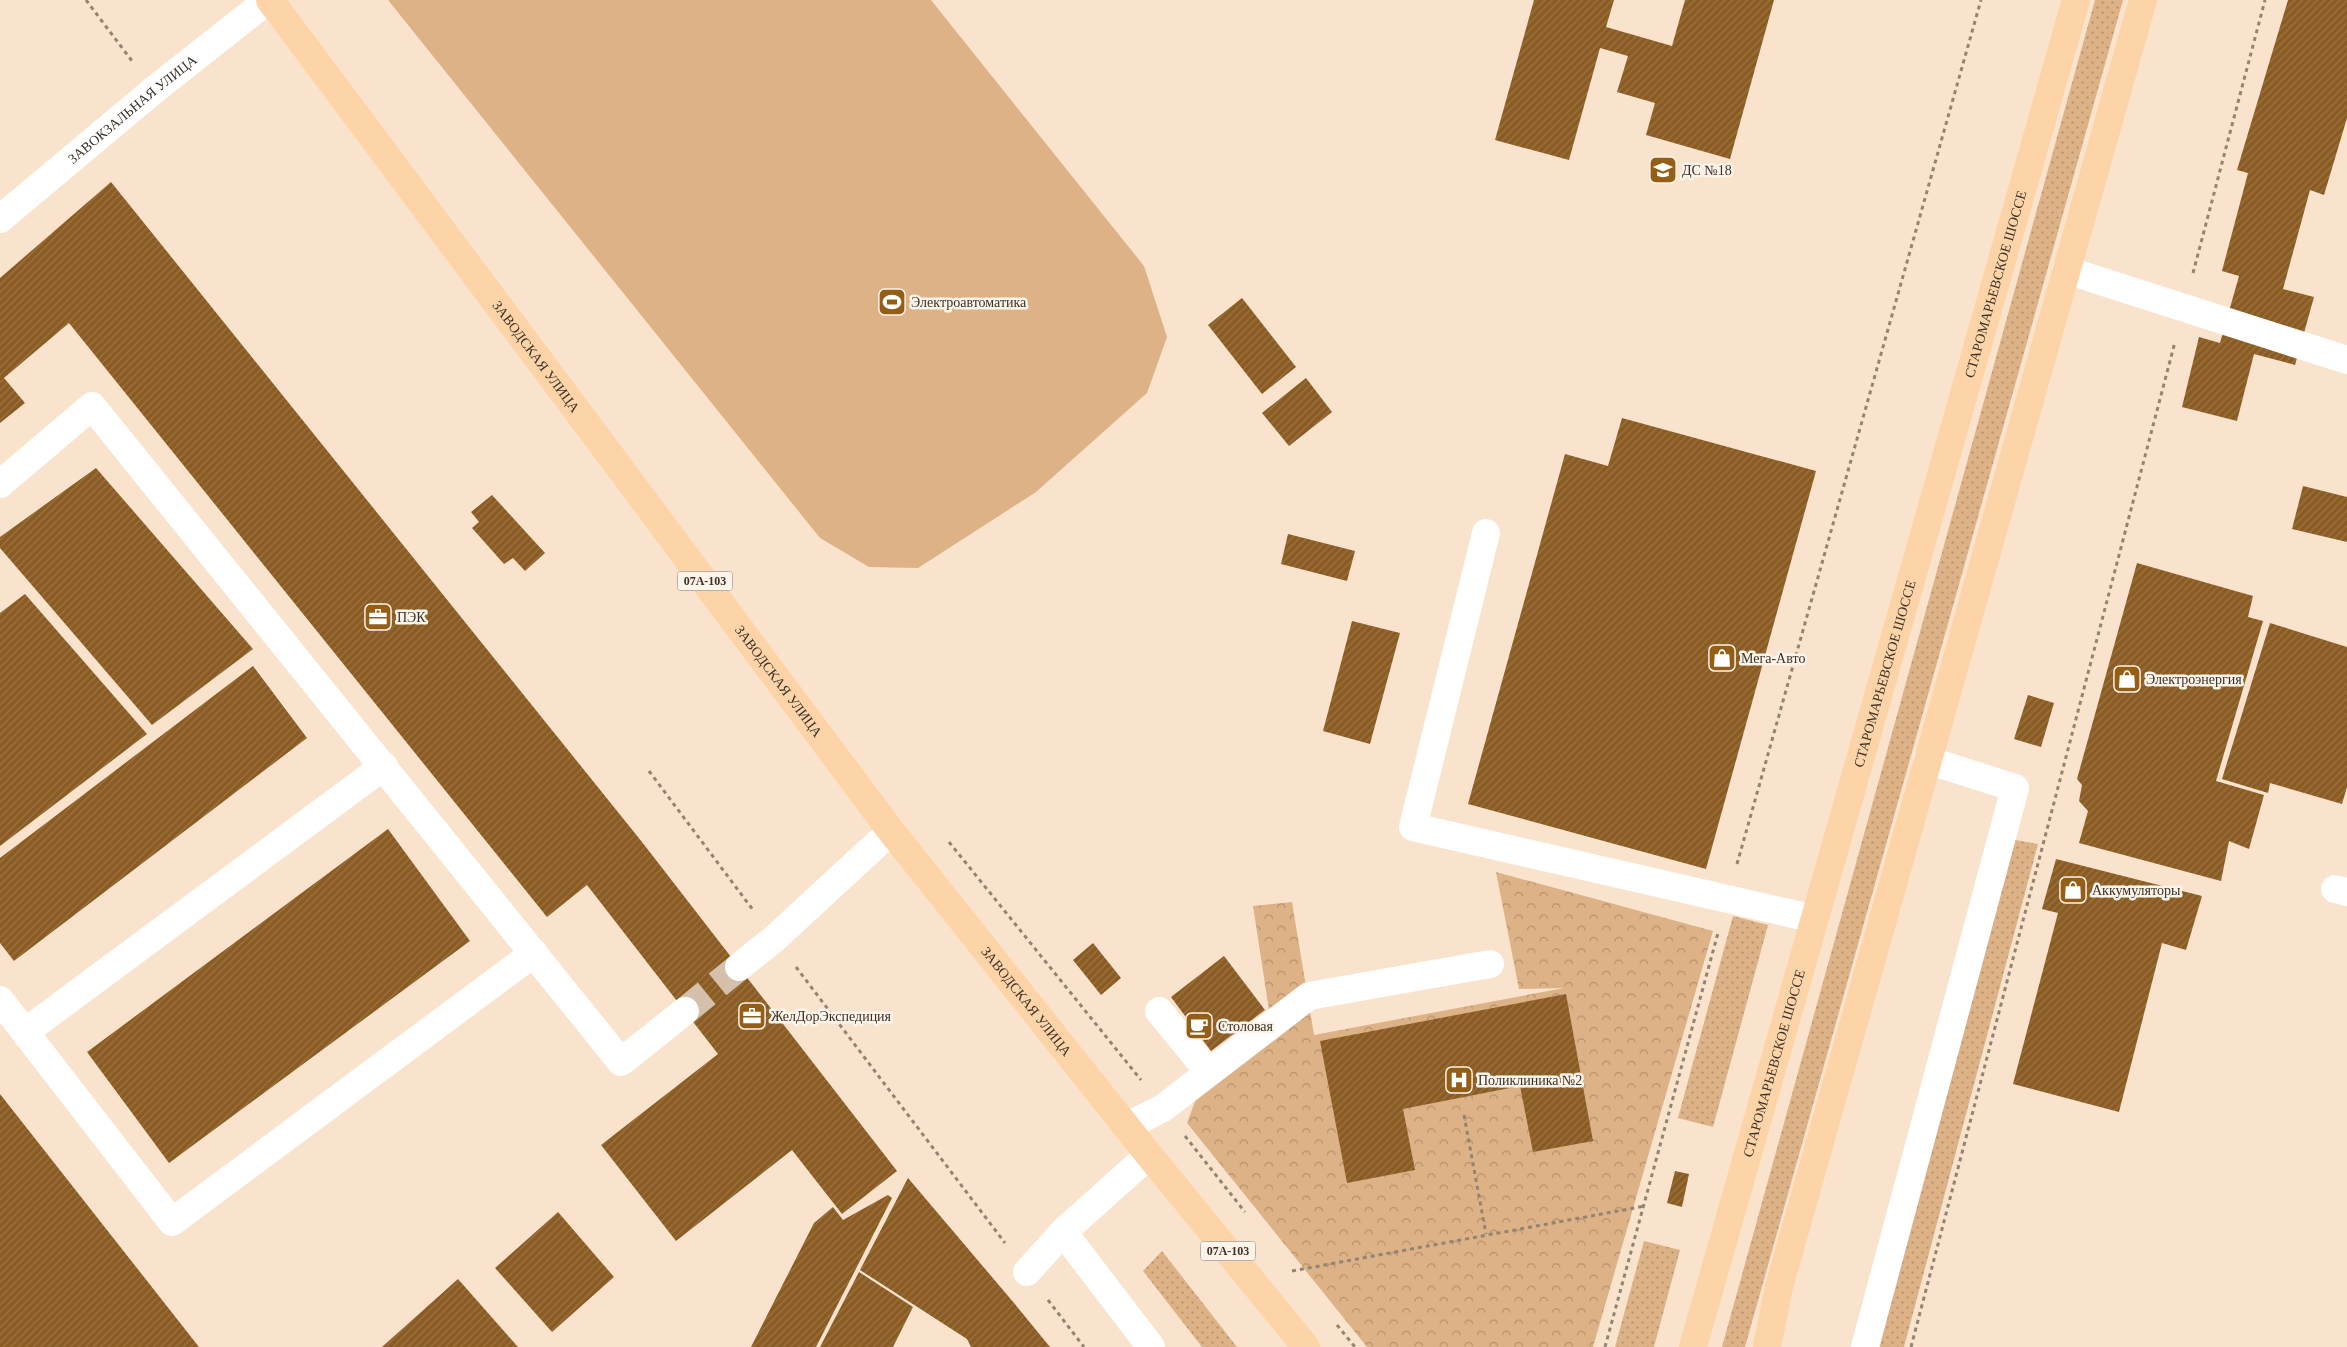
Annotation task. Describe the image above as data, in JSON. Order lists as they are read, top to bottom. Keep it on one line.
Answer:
{"streets":{"main road":["СТАРОМАРЬЕВСКОЕ ШОССЕ","ЗАВОДСКАЯ УЛИЦА","07А-103"],"street":["ЗАВОКЗАЛЬНАЯ УЛИЦА"]},"crossings":[["ЗАВОКЗАЛЬНАЯ УЛИЦА","ЗАВОДСКАЯ УЛИЦА"]],"places":{"school or university":["ДС №18"],"sports":["Электроавтоматика"],"office":["ПЭК","ЖелДорЭкспедиция"],"shop":["Мега-Авто","Электроэнергия","Аккумуляторы"],"cafe":["Столовая"],"hospital":["Поликлиника №2"]}}
